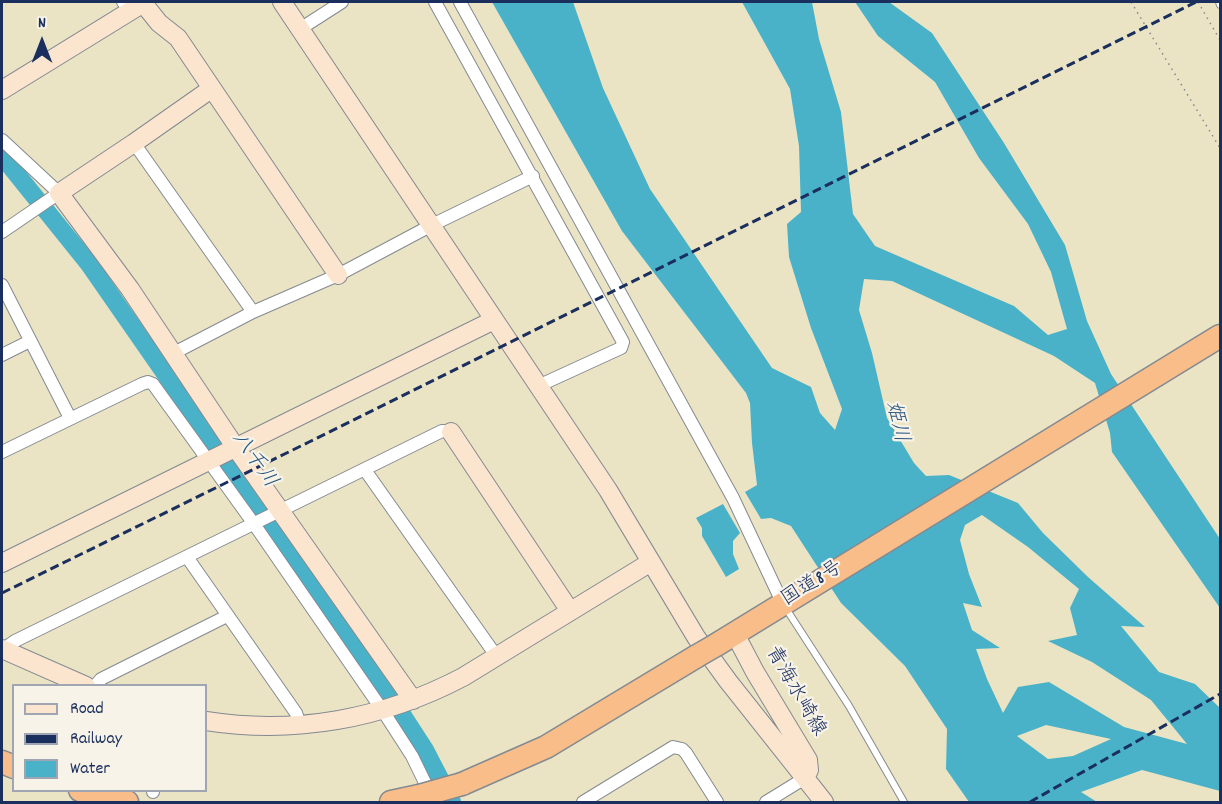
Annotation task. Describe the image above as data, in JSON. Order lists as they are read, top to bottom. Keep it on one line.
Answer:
{"streets":{"highway":["国道8号"],"street":["青海水崎線"]},"crossings":[["国道8号","青海水崎線"]],"water":["姫川","八千川"],"legend":["Road","Railway","Water"],"north":"top"}
